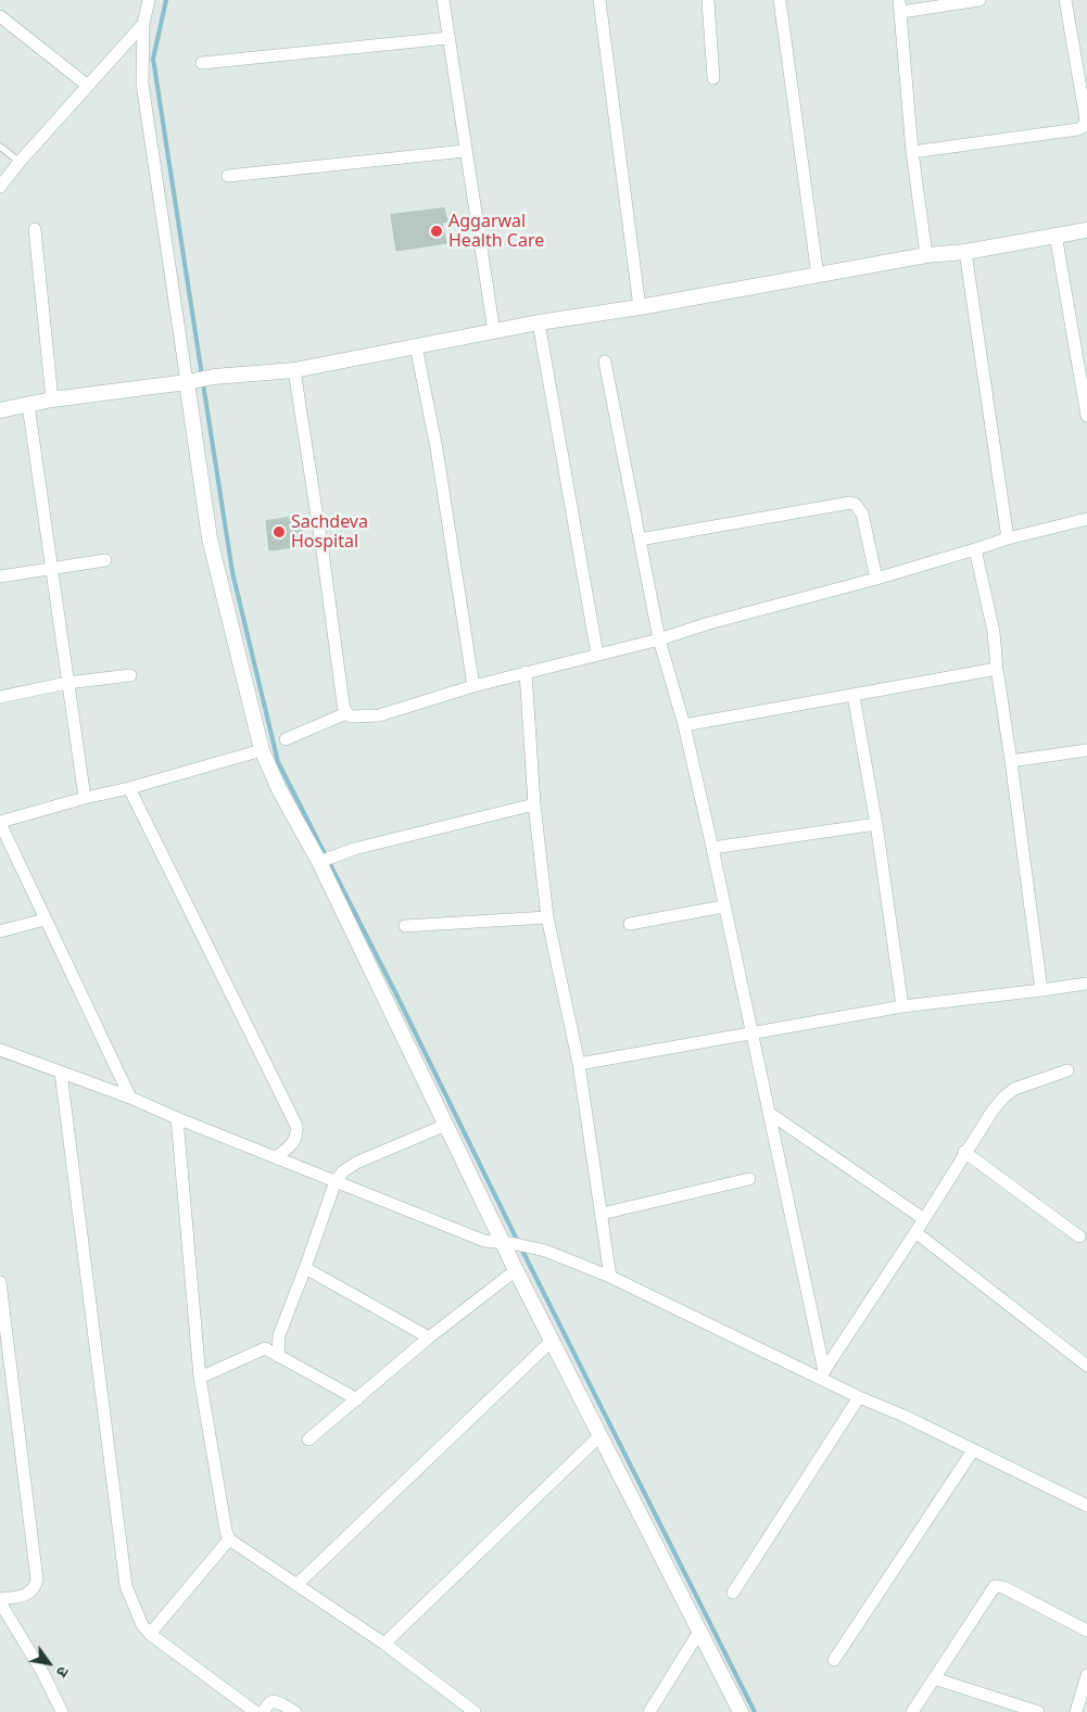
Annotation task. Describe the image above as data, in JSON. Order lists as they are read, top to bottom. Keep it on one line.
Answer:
{"places":["Aggarwal Health Care","Sachdeva Hospital"],"north":"bottom right"}
